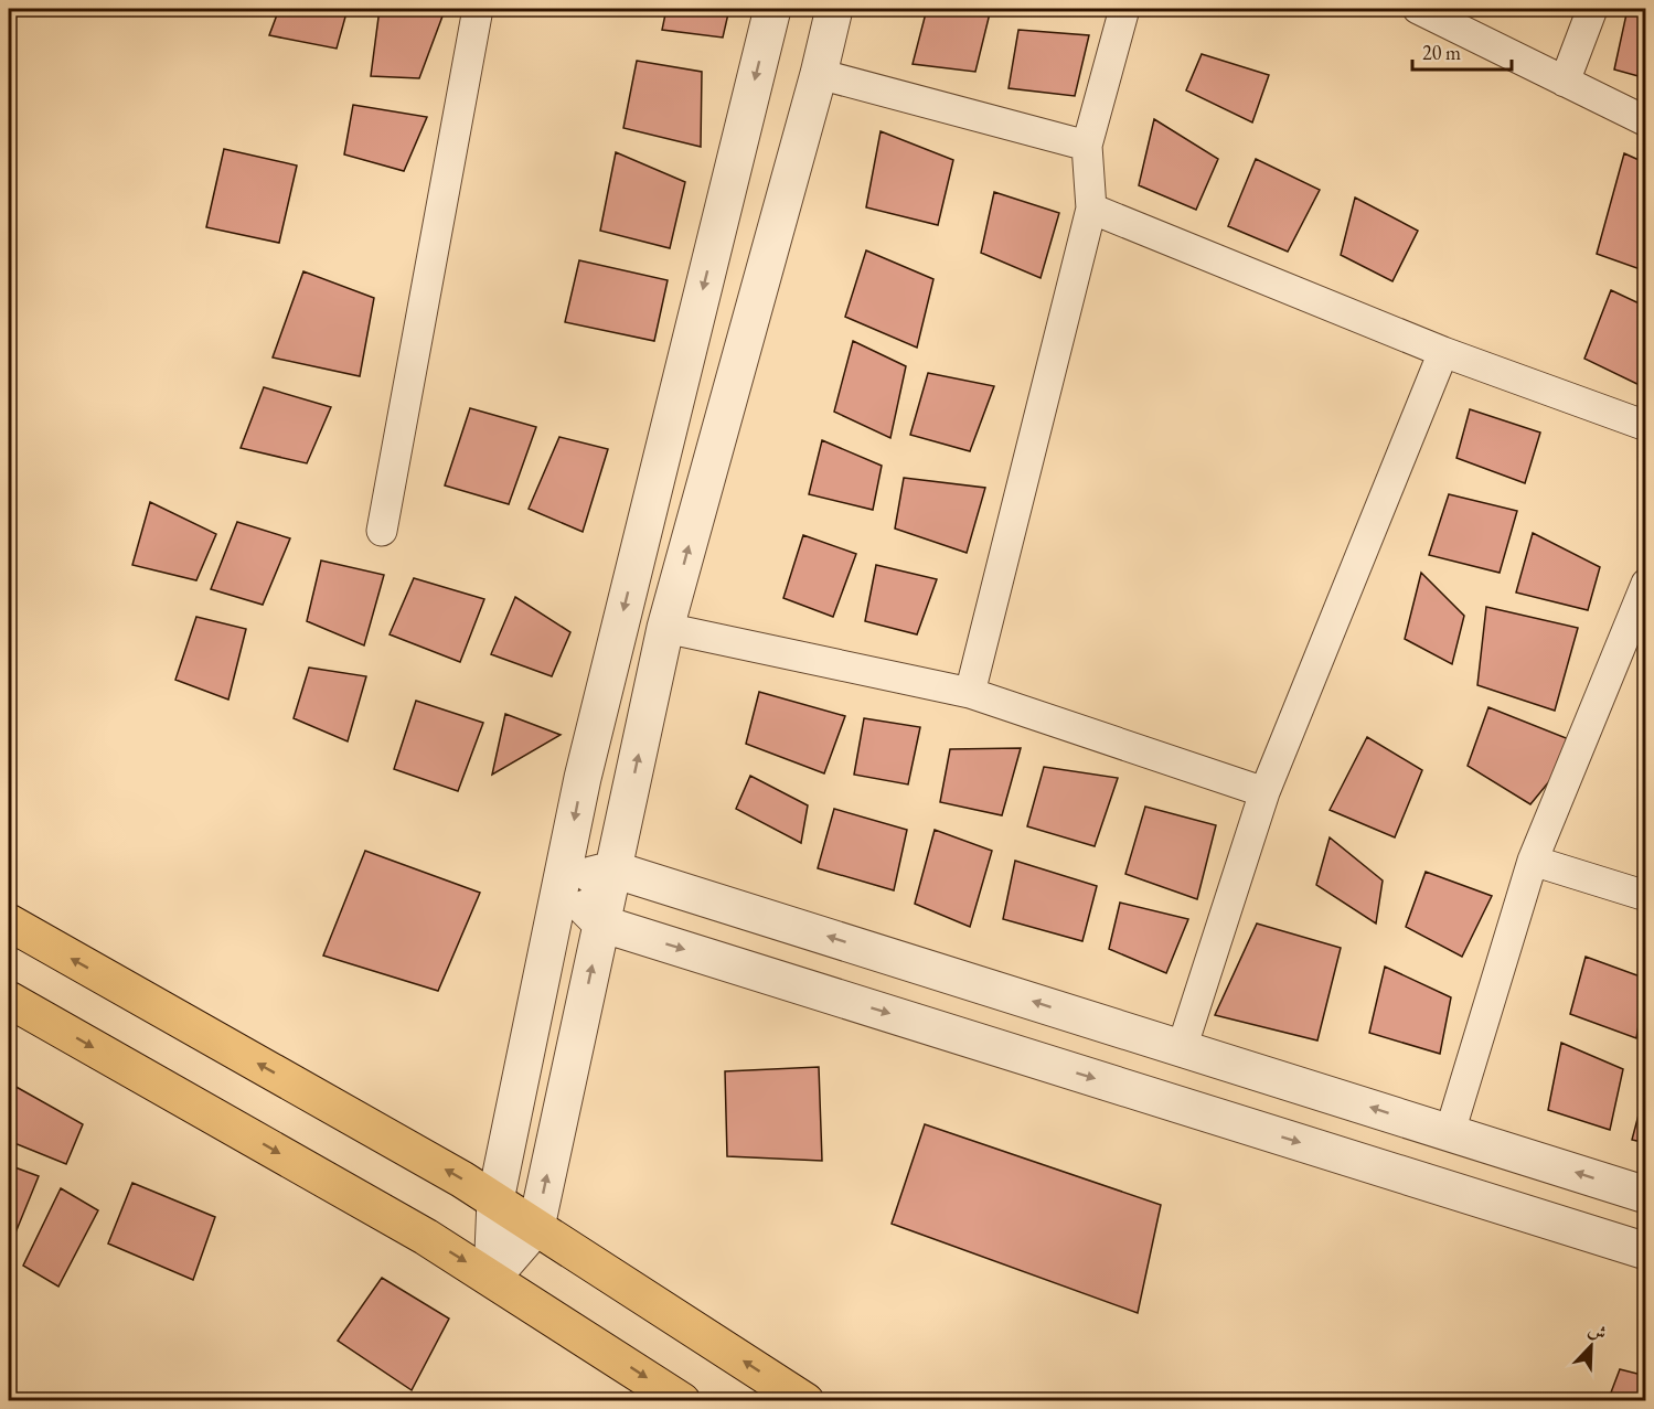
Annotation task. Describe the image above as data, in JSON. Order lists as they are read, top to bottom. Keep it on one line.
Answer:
{"scale_bar":"20 m","north":"top right"}
